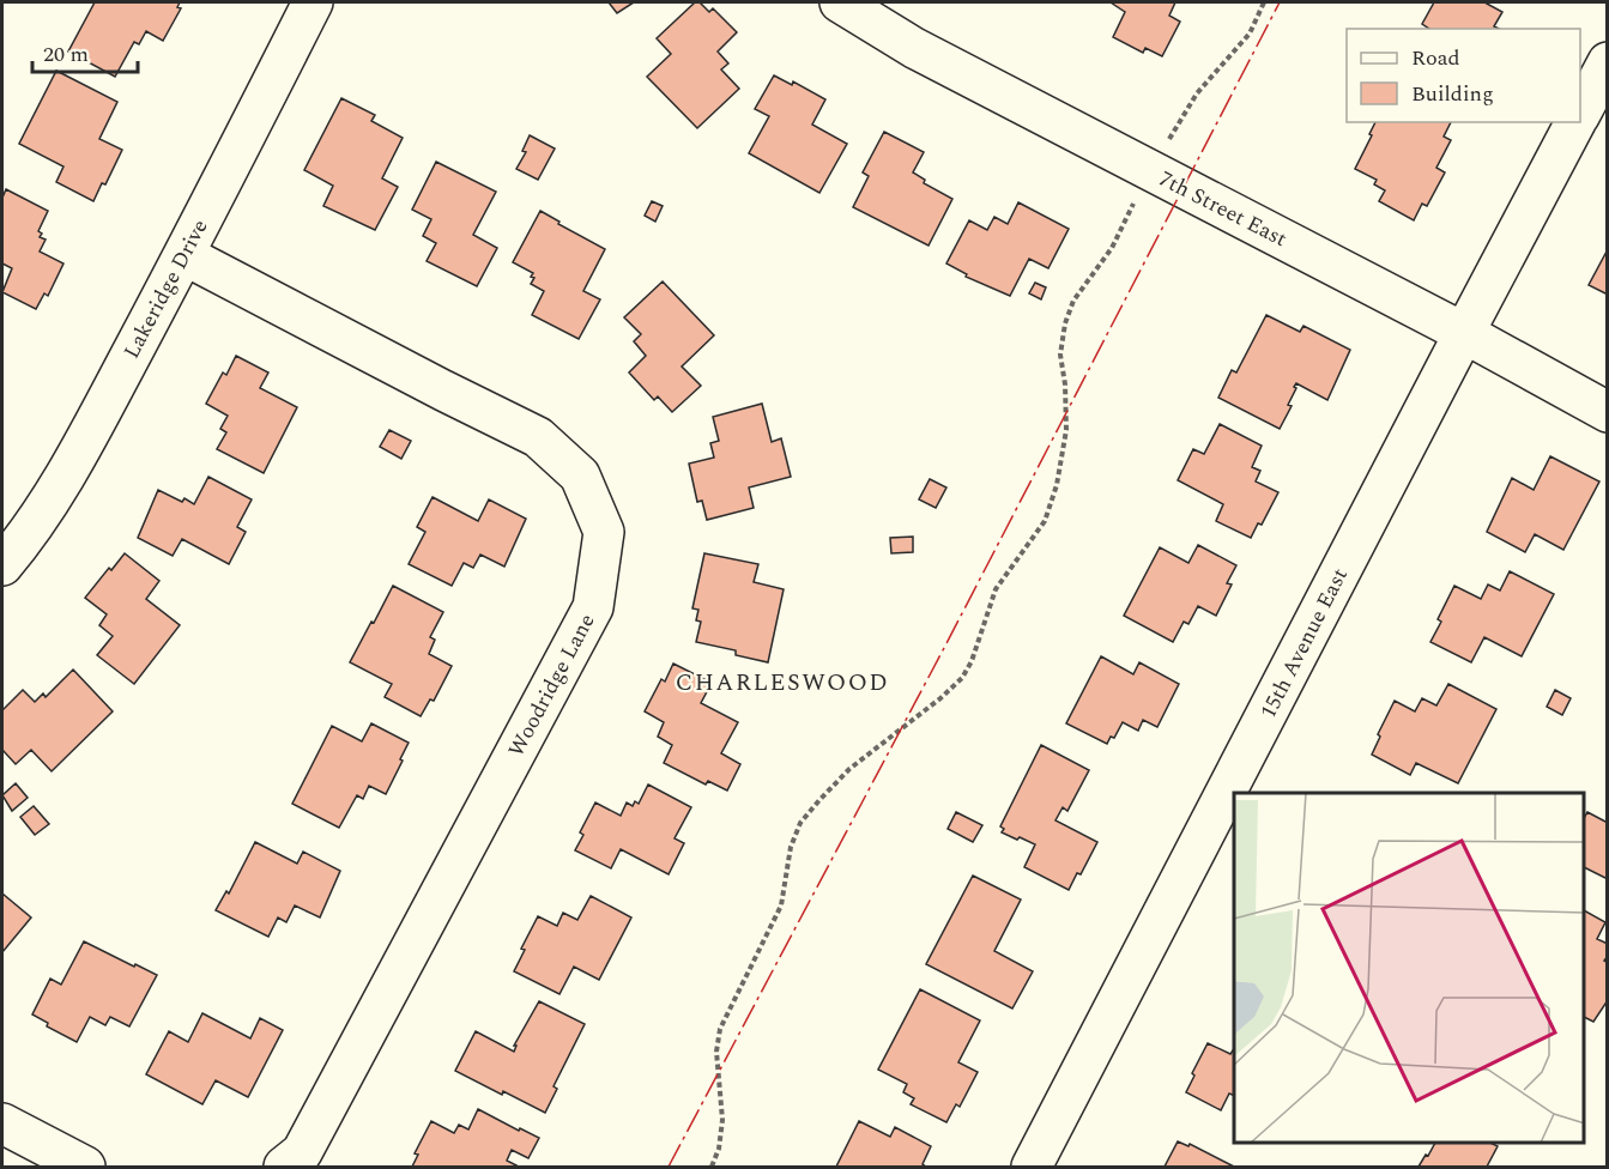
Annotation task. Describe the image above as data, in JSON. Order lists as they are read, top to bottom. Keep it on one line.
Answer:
{"streets":{"street":["7th Street East","Lakeridge Drive","15th Avenue East","Woodridge Lane"]},"crossings":[["7th Street East","15th Avenue East"],["Lakeridge Drive","Woodridge Lane"]],"districts":["CHARLESWOOD"],"legend":["Road","Building"],"scale_bar":"20 m"}
